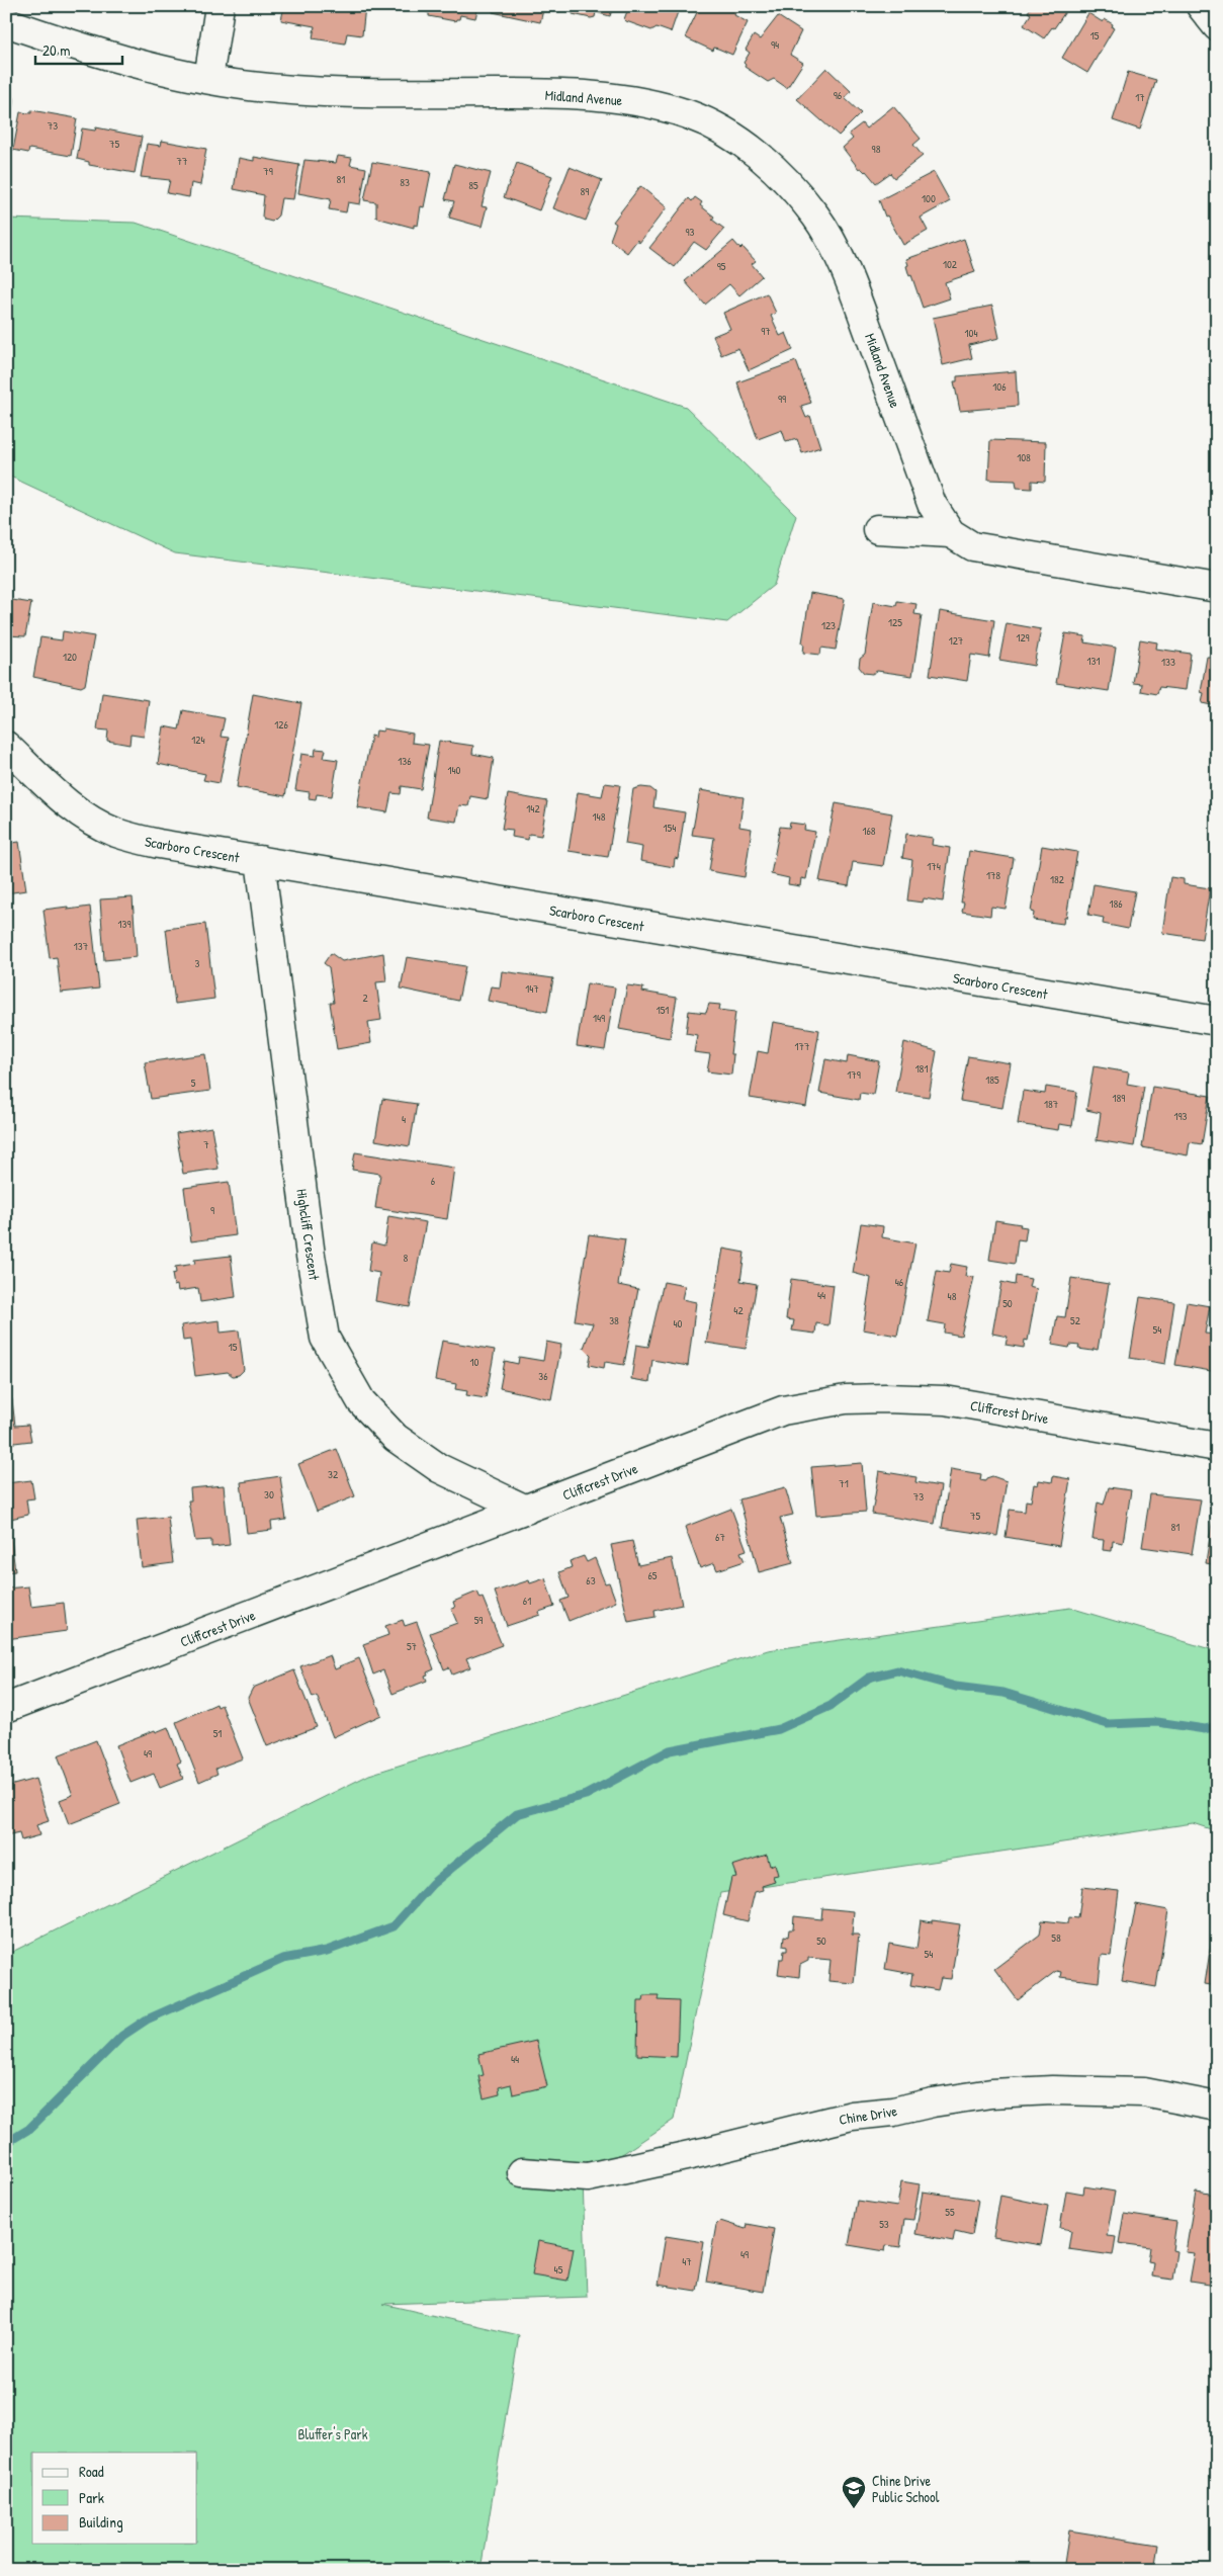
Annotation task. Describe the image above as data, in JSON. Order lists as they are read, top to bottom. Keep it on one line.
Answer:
{"streets":{"street":["Midland Avenue","Scarboro Crescent","Highcliff Crescent","Cliffcrest Drive","Chine Drive"]},"crossings":[["Scarboro Crescent","Highcliff Crescent"],["Highcliff Crescent","Cliffcrest Drive"]],"parks":["Bluffer's Park"],"places":{"school or university":["Chine Drive Public School"]},"house_numbers":["15","94","96","17","73","75","98","77","79","81","83","85","89","100","93","102","95","97","104","106","99","108","125","123","129","127","120","131","133","126","124","136","140","142","148","154","168","174","178","182","186","139","137","3","147","2","151","149","177","181","179","185","5","189","187","193","4","7","6","9","8","46","44","48","50","42","38","52","40","54","15","10","36","32","71","30","73","75","81","67","65","63","61","59","57","51","49","58","50","54","44","55","53","49","47","45"],"legend":["Road","Park","Building"],"scale_bar":"20 m"}
